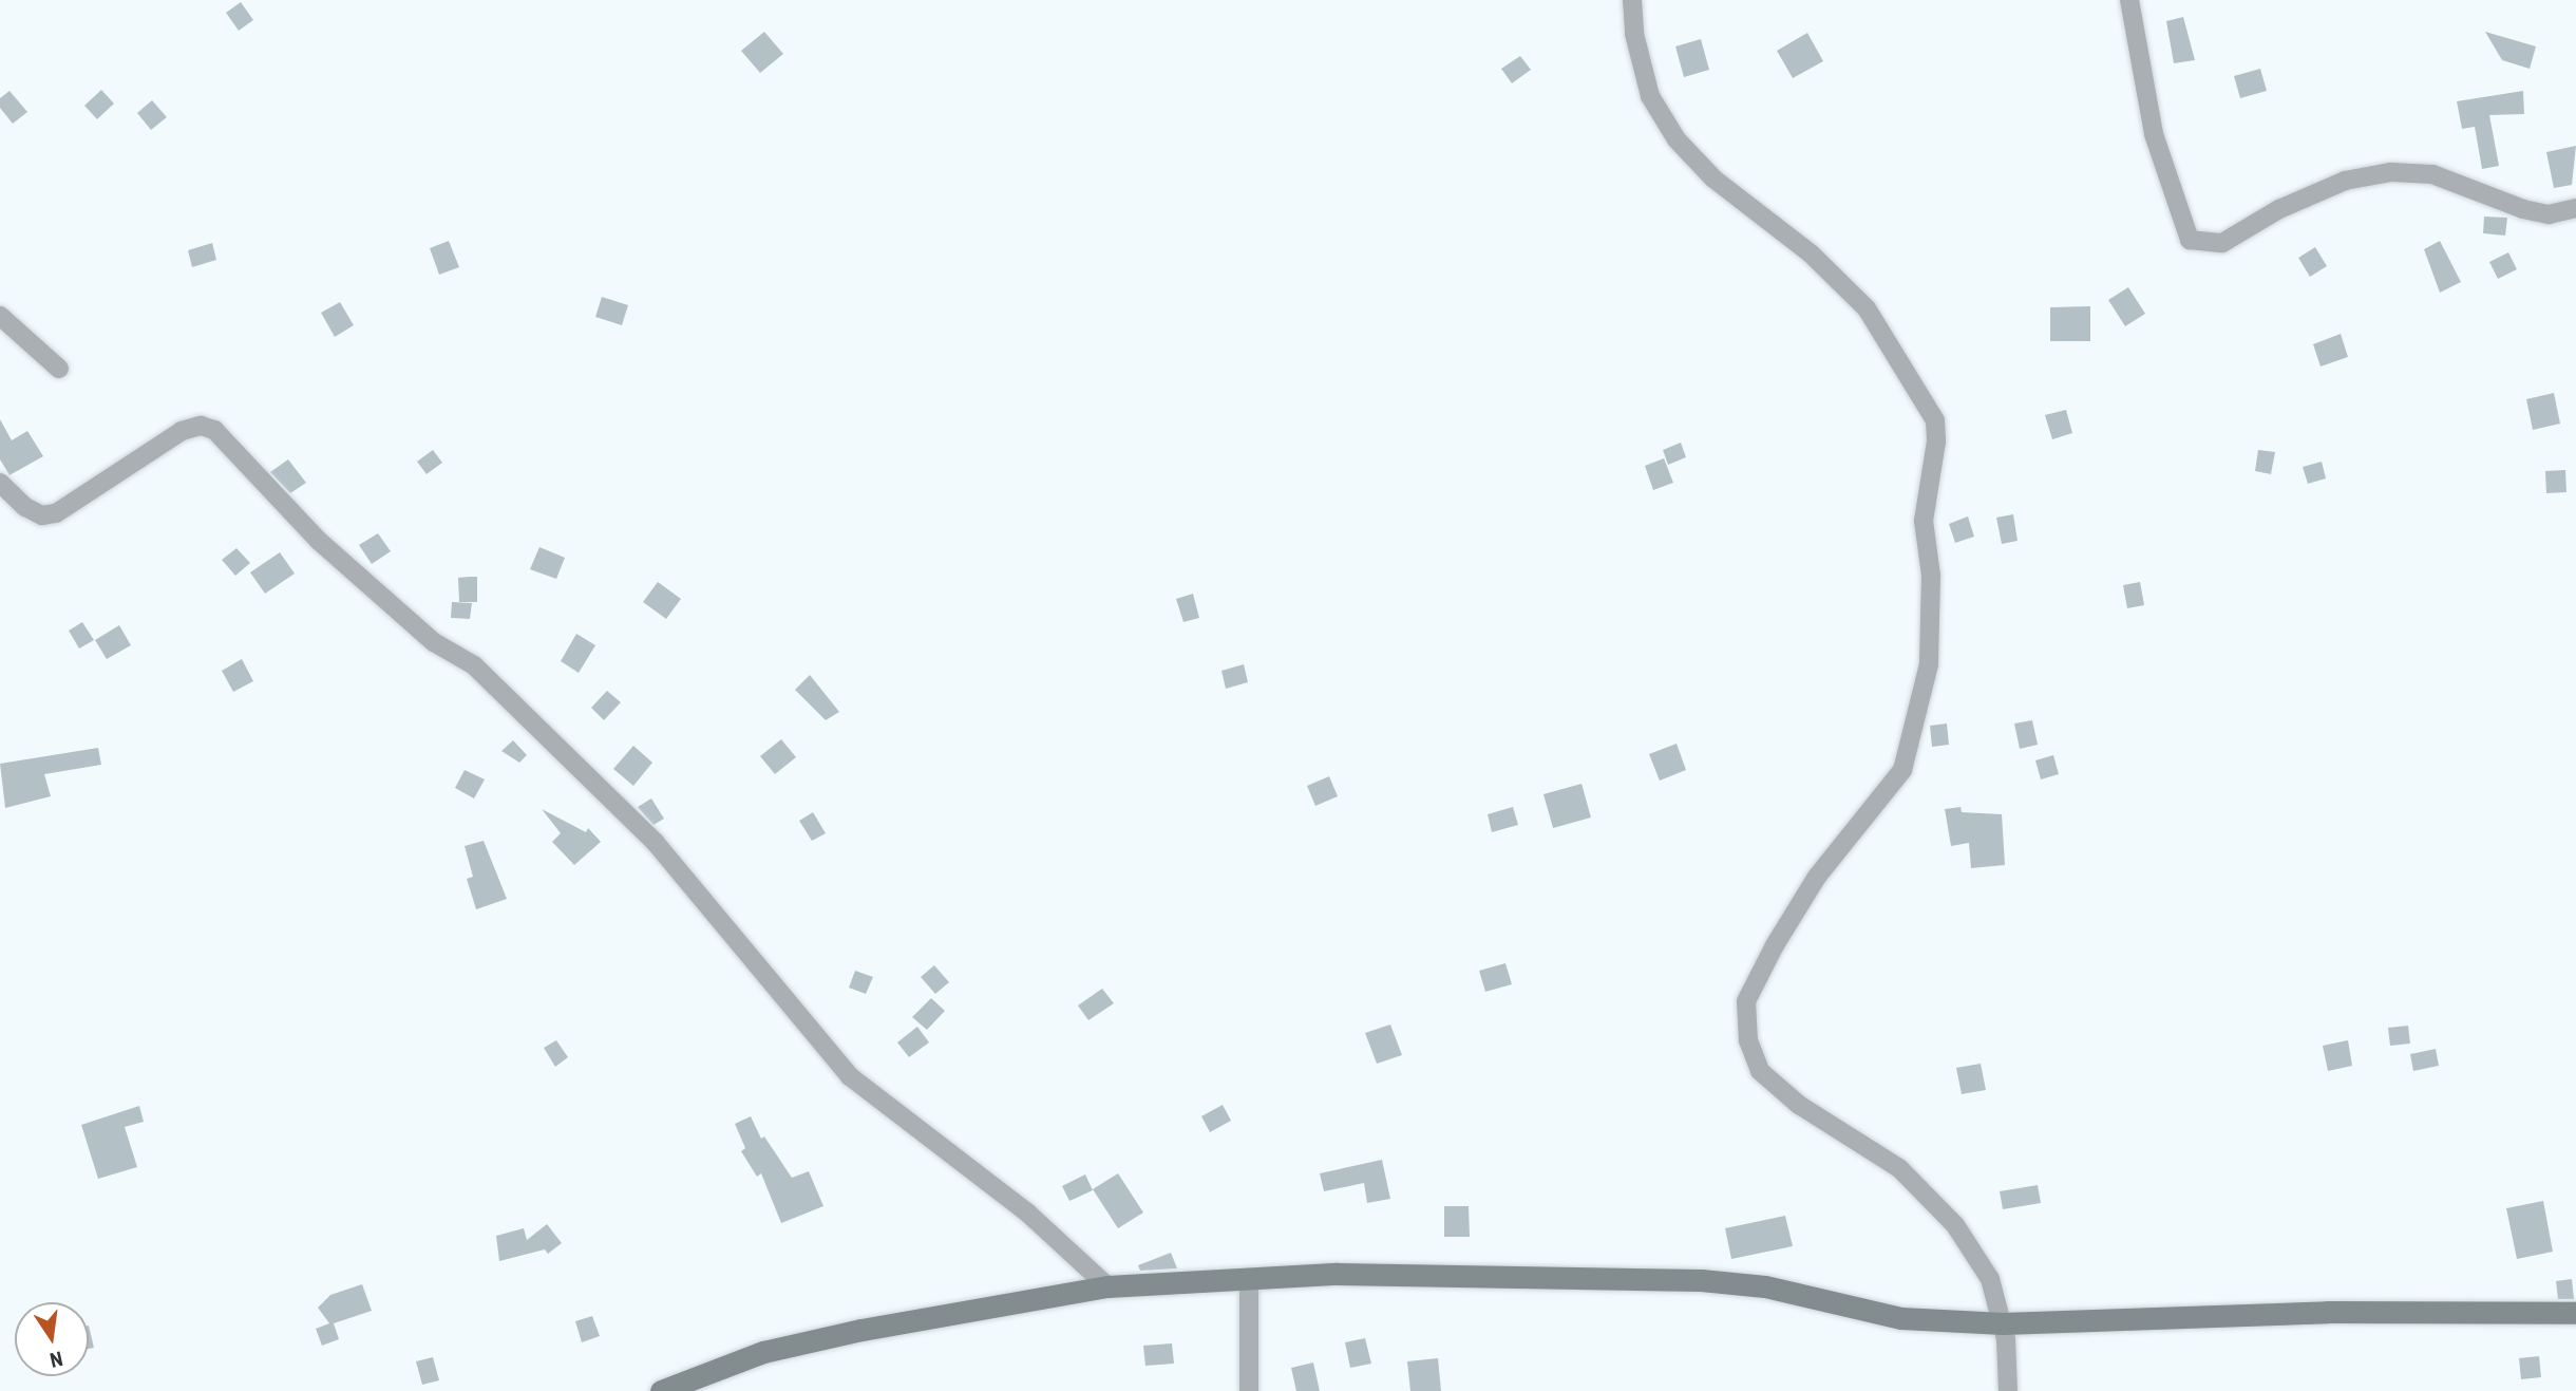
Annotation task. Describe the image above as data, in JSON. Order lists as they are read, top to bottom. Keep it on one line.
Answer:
{"north":"bottom"}
